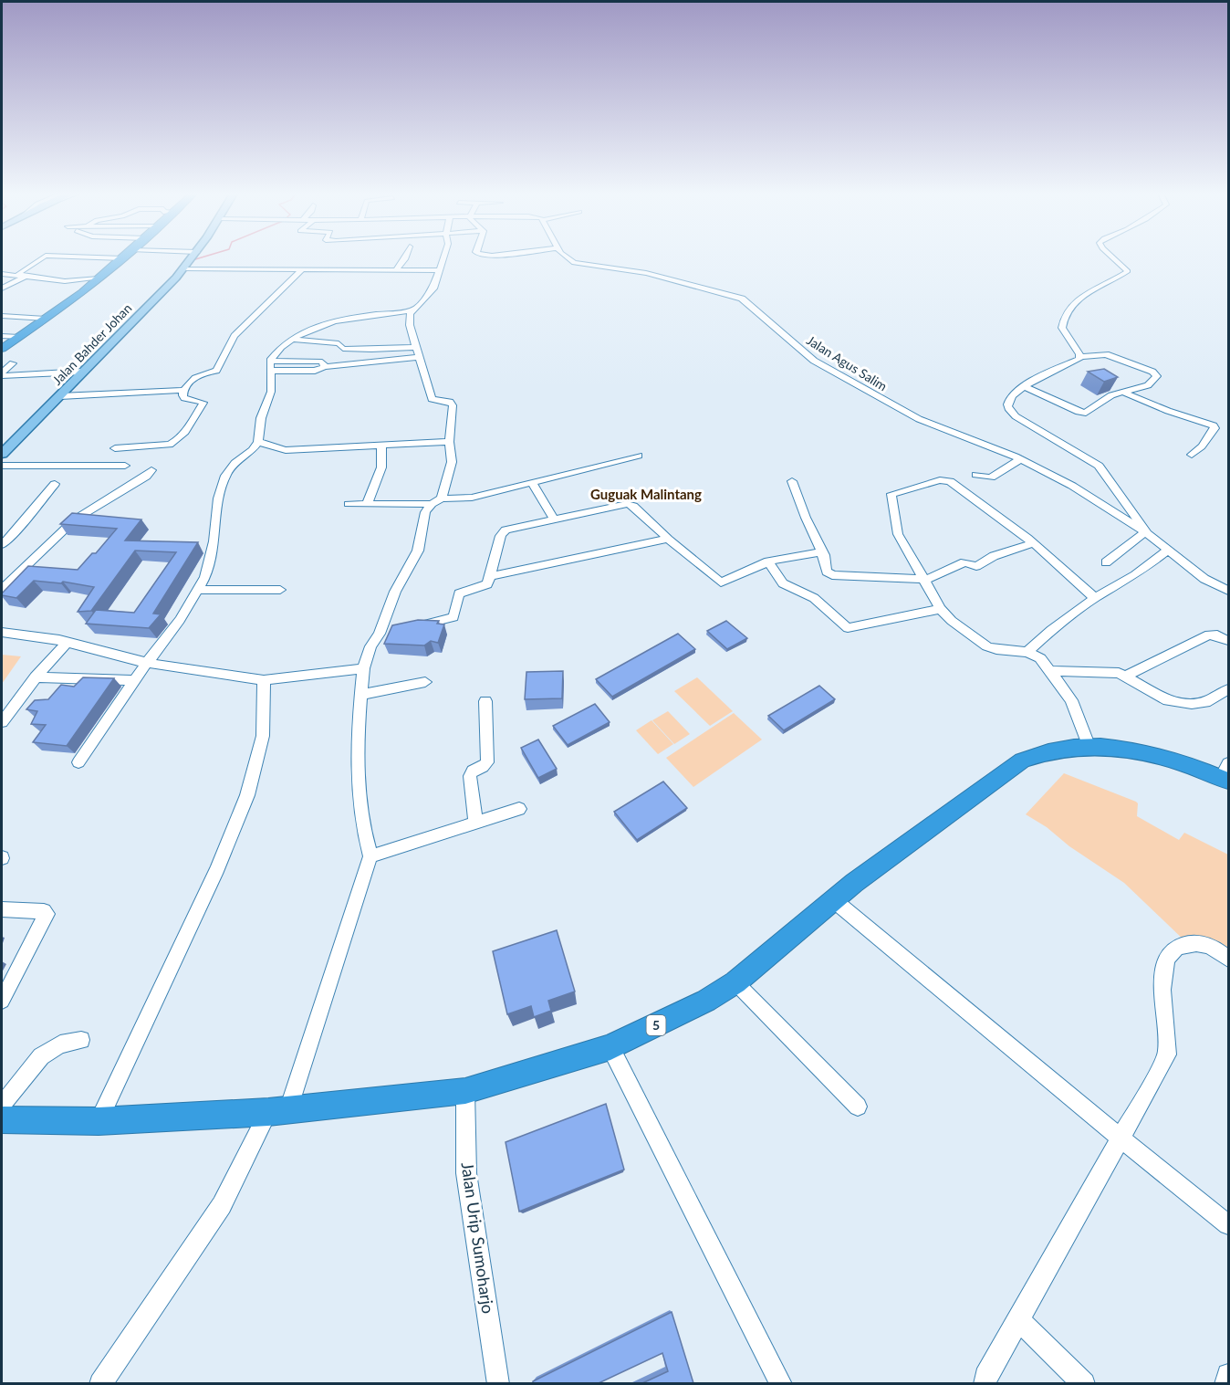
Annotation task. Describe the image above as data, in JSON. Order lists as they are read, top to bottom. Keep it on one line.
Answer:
{"streets":{"highway":["5"],"main road":["Jalan Bahder Johan"],"street":["Jalan Agus Salim","Jalan Urip Sumoharjo"]},"crossings":[["5","Jalan Urip Sumoharjo"]],"districts":["Guguak Malintang"]}
